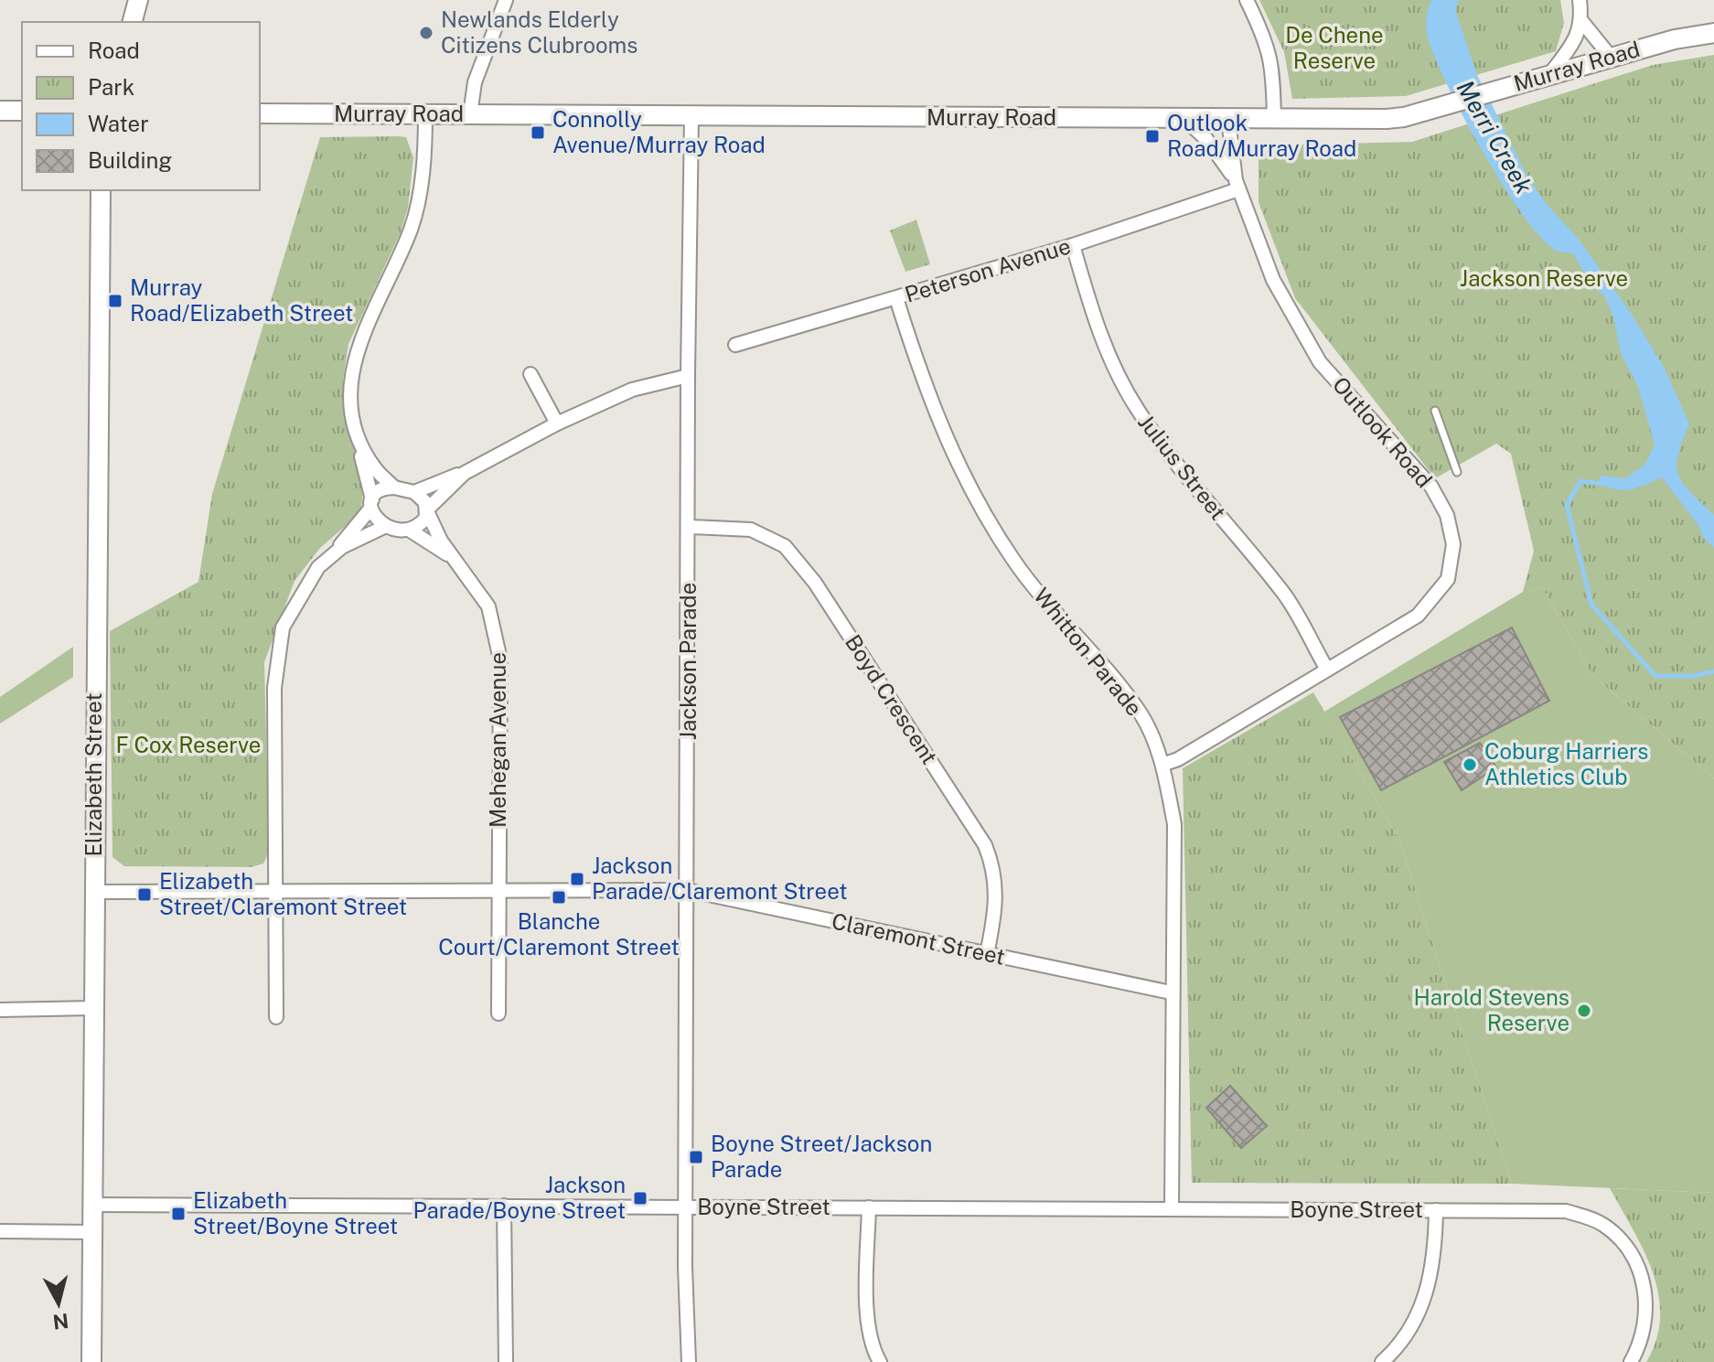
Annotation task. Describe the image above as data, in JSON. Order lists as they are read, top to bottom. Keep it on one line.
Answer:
{"streets":{"main road":["Murray Road","Elizabeth Street"],"street":["Peterson Avenue","Outlook Road","Julius Street","Whitton Parade","Jackson Parade","Boyd Crescent","Mehegan Avenue","Claremont Street","Boyne Street"]},"crossings":[["Murray Road","Outlook Road"],["Murray Road","Jackson Parade"],["Peterson Avenue","Outlook Road"],["Peterson Avenue","Julius Street"],["Peterson Avenue","Whitton Parade"],["Outlook Road","Julius Street"],["Outlook Road","Whitton Parade"],["Whitton Parade","Claremont Street"],["Whitton Parade","Boyne Street"],["Jackson Parade","Boyd Crescent"],["Jackson Parade","Claremont Street"],["Jackson Parade","Boyne Street"],["Boyd Crescent","Claremont Street"],["Mehegan Avenue","Claremont Street"],["Elizabeth Street","Claremont Street"],["Elizabeth Street","Boyne Street"]],"water":["Merri Creek"],"parks":["De Chene Reserve","Jackson Reserve","F Cox Reserve"],"places":{"other":["Newlands Elderly Citizens Clubrooms","Coburg Harriers Athletics Club","Harold Stevens Reserve"],"transit":["Connolly Avenue/Murray Road","Outlook Road/Murray Road","Murray Road/Elizabeth Street","Jackson Parade/Claremont Street","Elizabeth Street/Claremont Street","Blanche Court/Claremont Street","Boyne Street/Jackson Parade","Jackson Parade/Boyne Street","Elizabeth Street/Boyne Street"]},"legend":["Road","Park","Water","Building"],"north":"bottom"}
